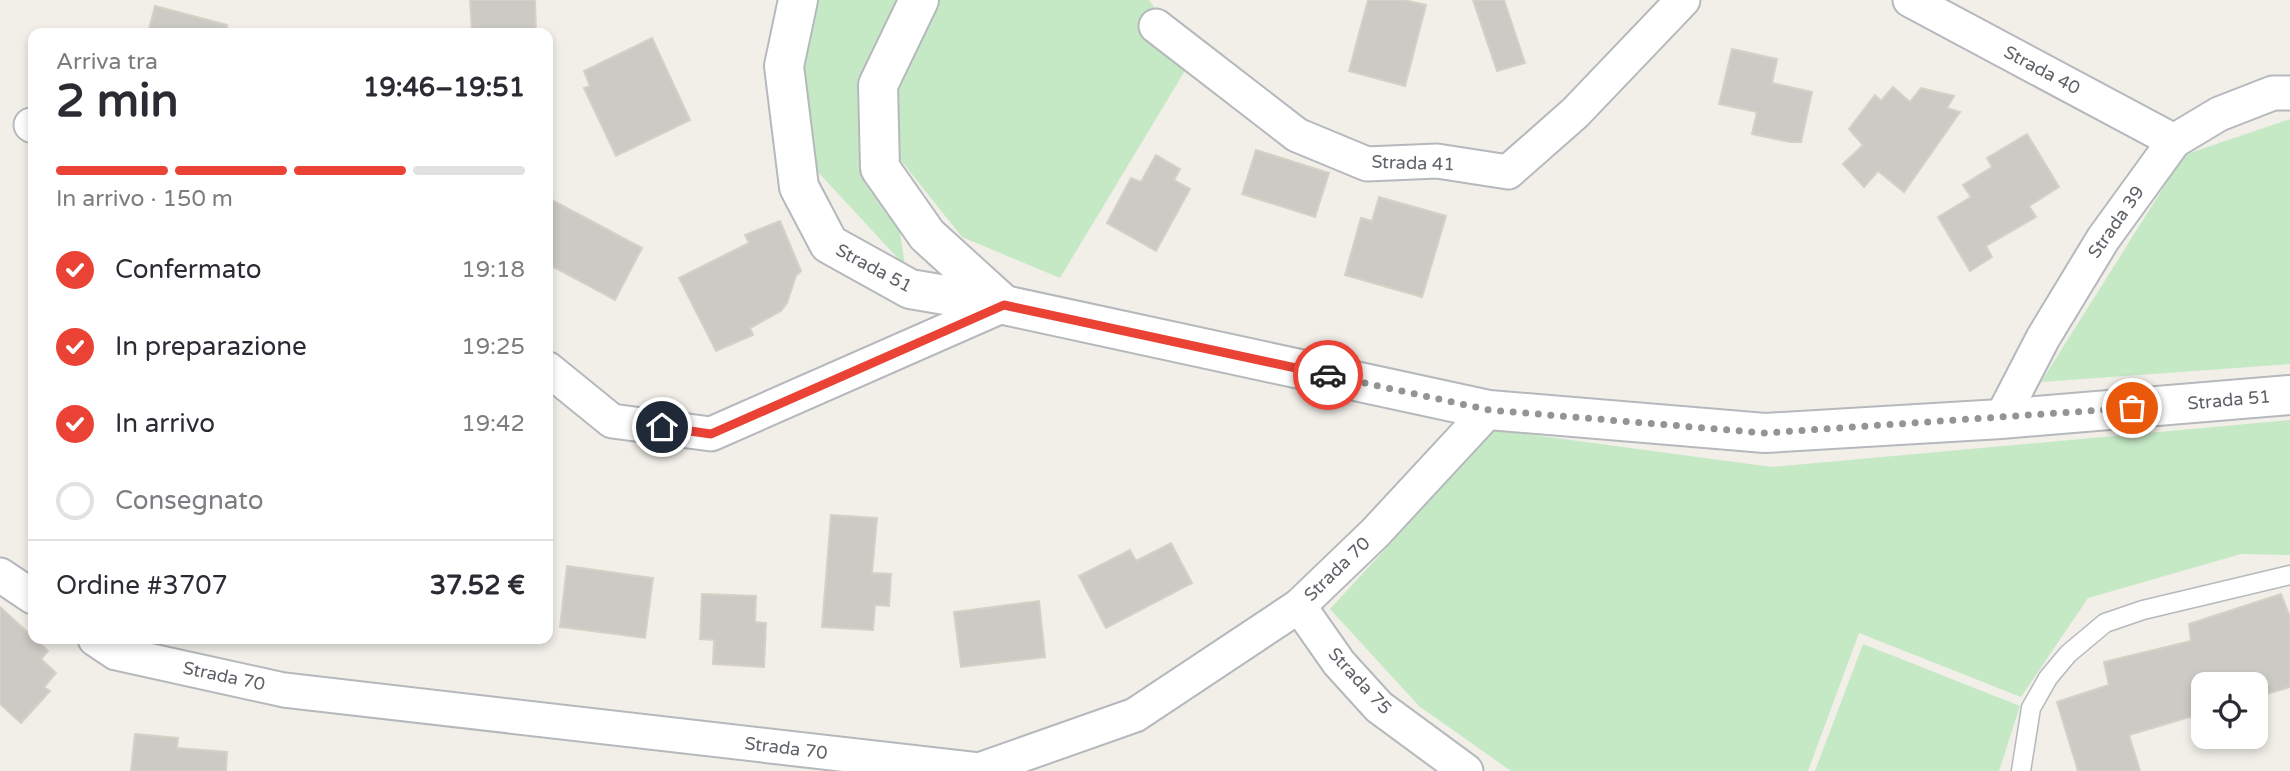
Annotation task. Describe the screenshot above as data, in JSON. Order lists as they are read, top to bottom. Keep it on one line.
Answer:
{"streets":{"street":["Strada 40","Strada 41","Strada 39","Strada 51","Strada 70","Strada 75"]},"crossings":[["Strada 40","Strada 39"],["Strada 39","Strada 51"],["Strada 51","Strada 70"],["Strada 70","Strada 75"]],"page":{"heading":["2 min","Arriva tra","19:46–19:51"],"panel":["Ordine #3707","37.52 €"],"bar":"In arrivo · 150 m","list":[["Confermato","19:18"],["In preparazione","19:25"],["In arrivo","19:42"],"Consegnato"]}}
